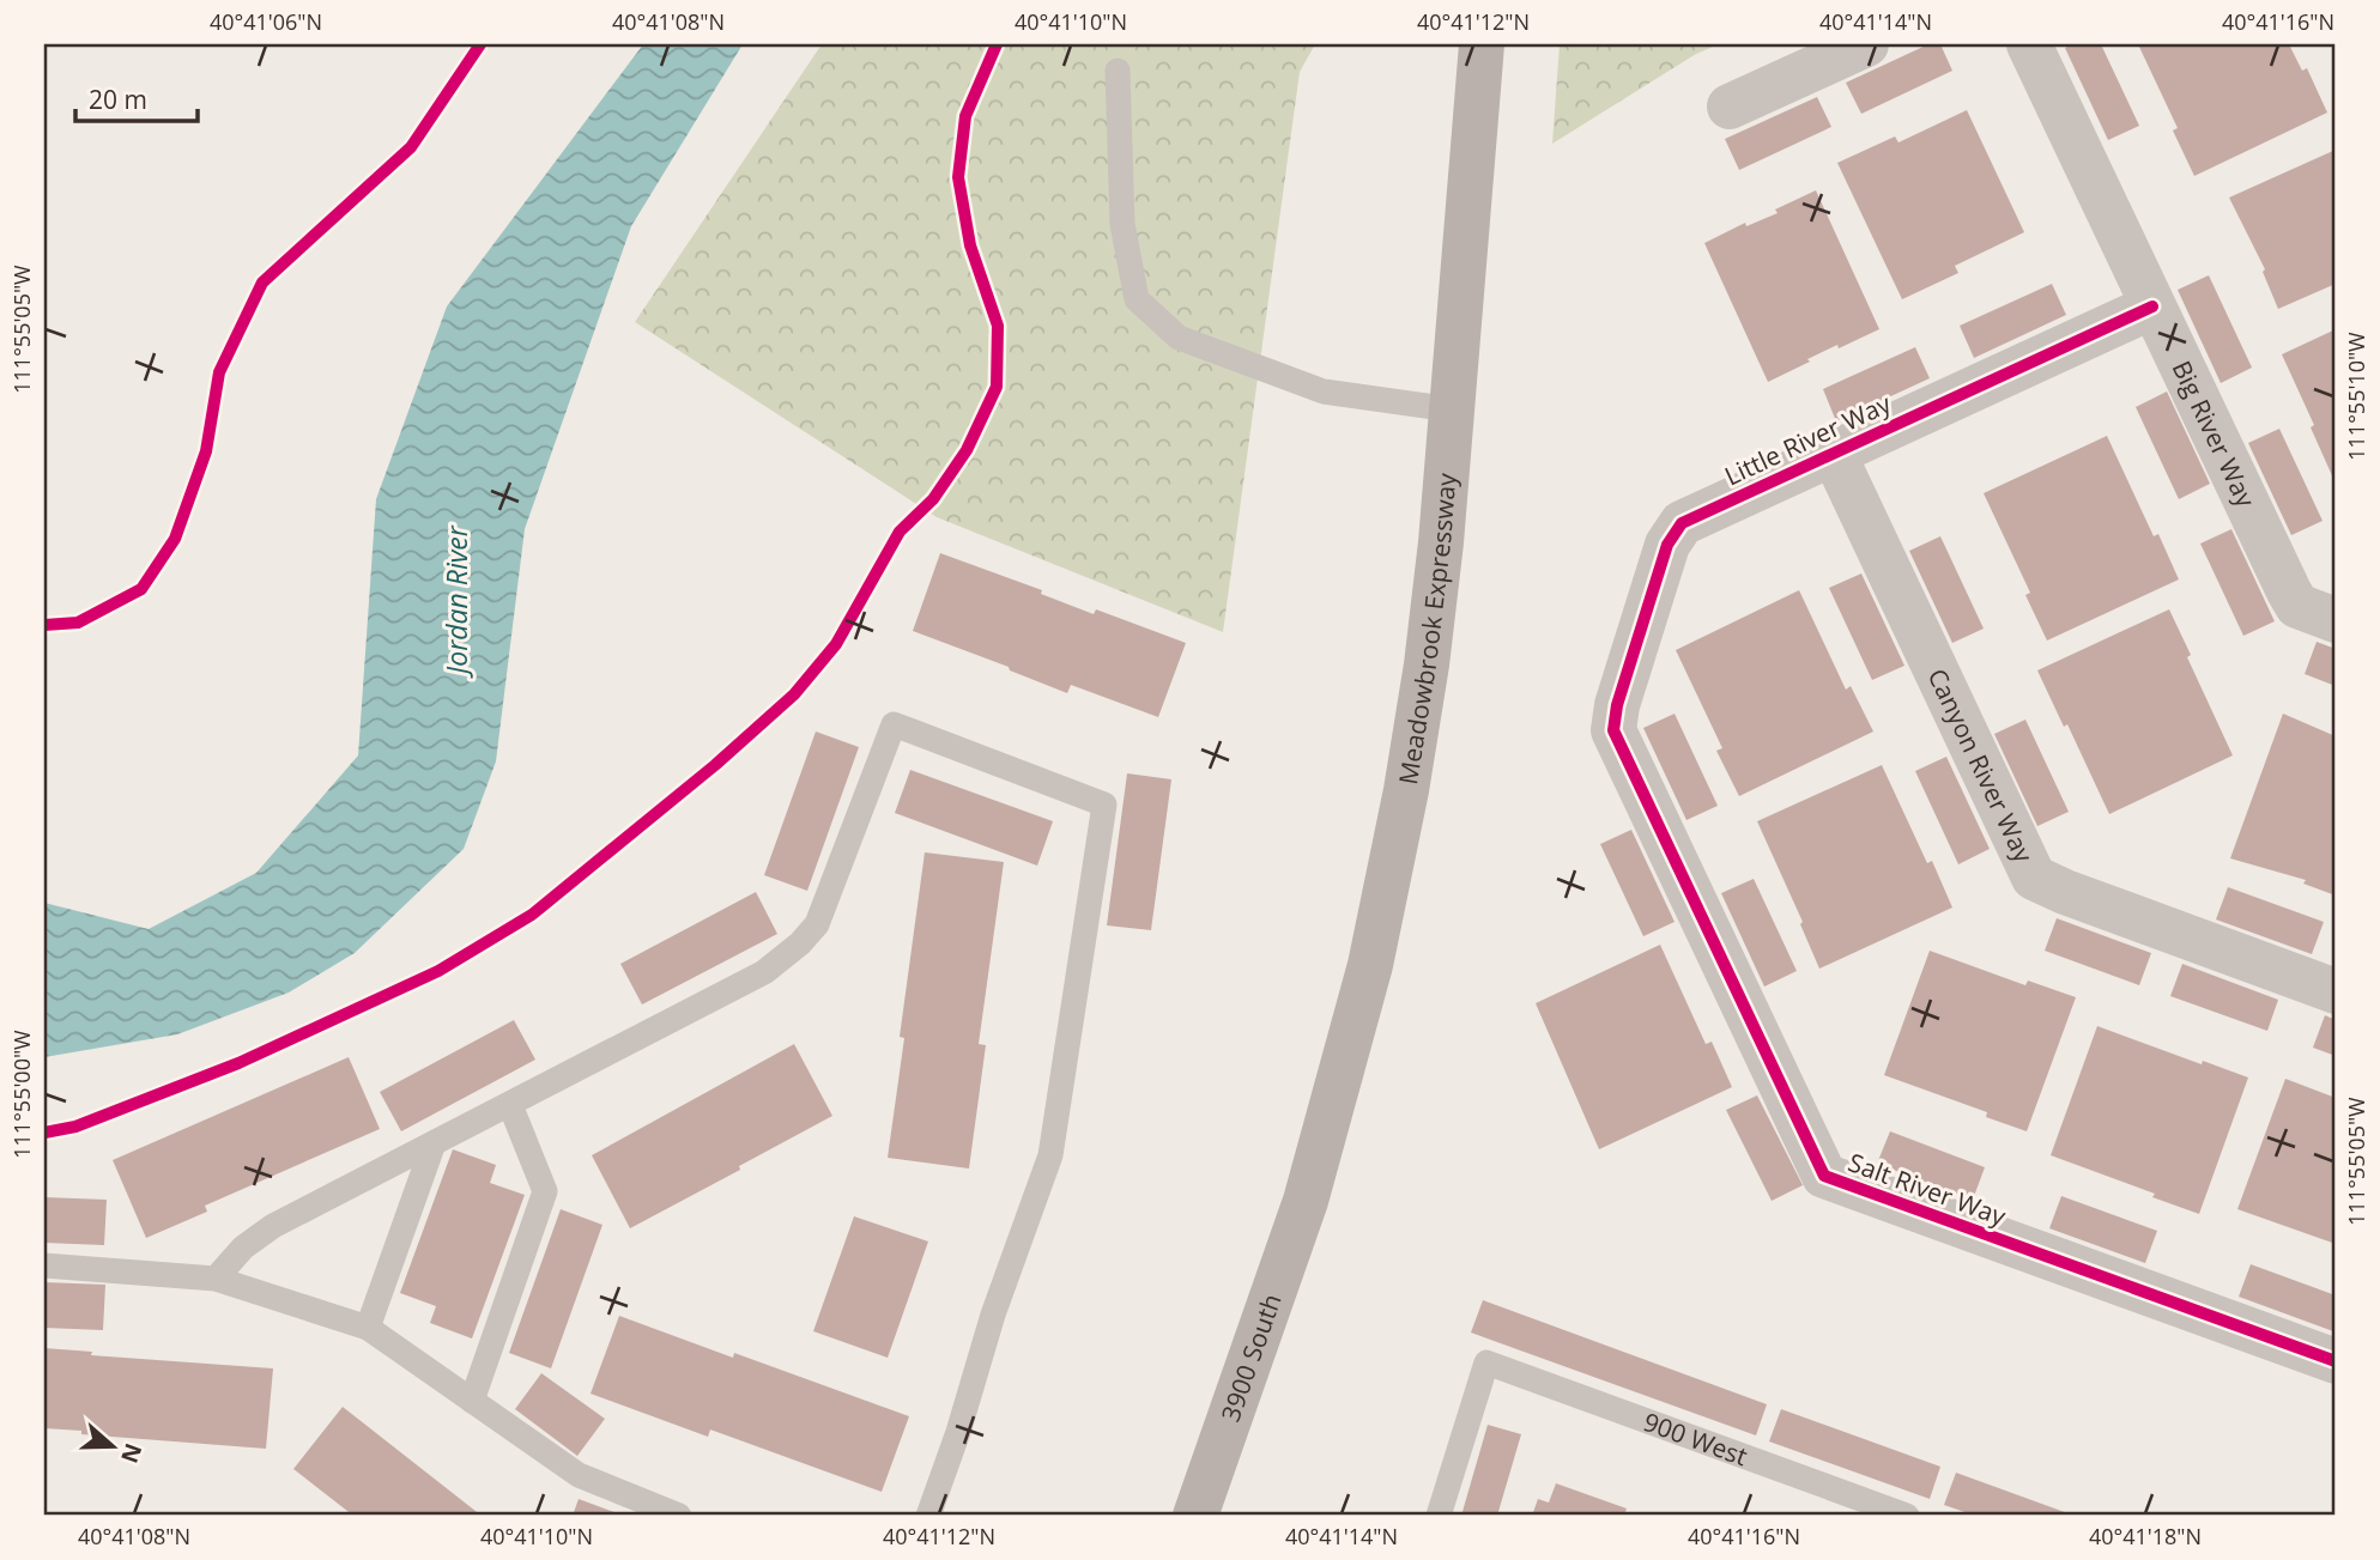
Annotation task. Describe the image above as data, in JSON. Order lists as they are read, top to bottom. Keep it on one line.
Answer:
{"streets":{"main road":["Meadowbrook Expressway","3900 South"],"street":["Big River Way","Little River Way","Canyon River Way","Salt River Way"],"lane":["900 West"]},"crossings":[["Big River Way","Little River Way"],["Little River Way","Canyon River Way"],["Little River Way","Salt River Way"],["Meadowbrook Expressway","3900 South"]],"water":["Jordan River"],"scale_bar":"20 m","north":"right","coordinates":["40°41'06\"N","40°41'08\"N","40°41'10\"N","40°41'12\"N","40°41'14\"N","40°41'16\"N","111°55'05\"W","111°55'10\"W","111°55'00\"W","40°41'18\"N"]}
